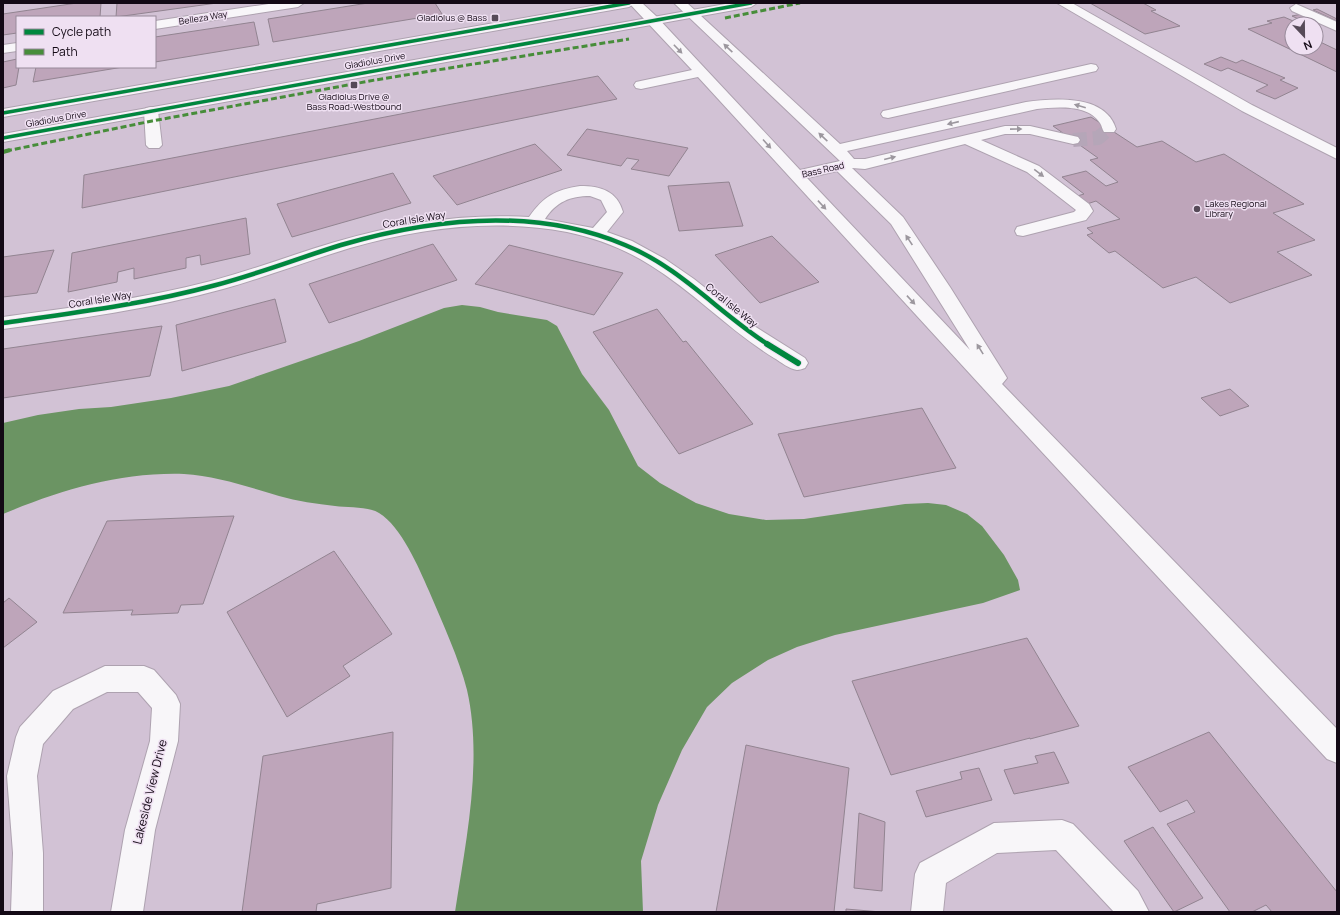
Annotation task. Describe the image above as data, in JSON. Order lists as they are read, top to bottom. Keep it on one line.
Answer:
{"streets":{"street":["Belleza Way","Gladiolus Drive","Bass Road","Coral Isle Way","Lakeside View Drive"]},"crossings":[["Gladiolus Drive","Bass Road"]],"places":{"transit":["Gladiolus @ Bass","Gladiolus Drive @ Bass Road-Westbound"],"other":["Lakes Regional Library"]},"legend":["Cycle path","Path"],"north":"bottom"}
